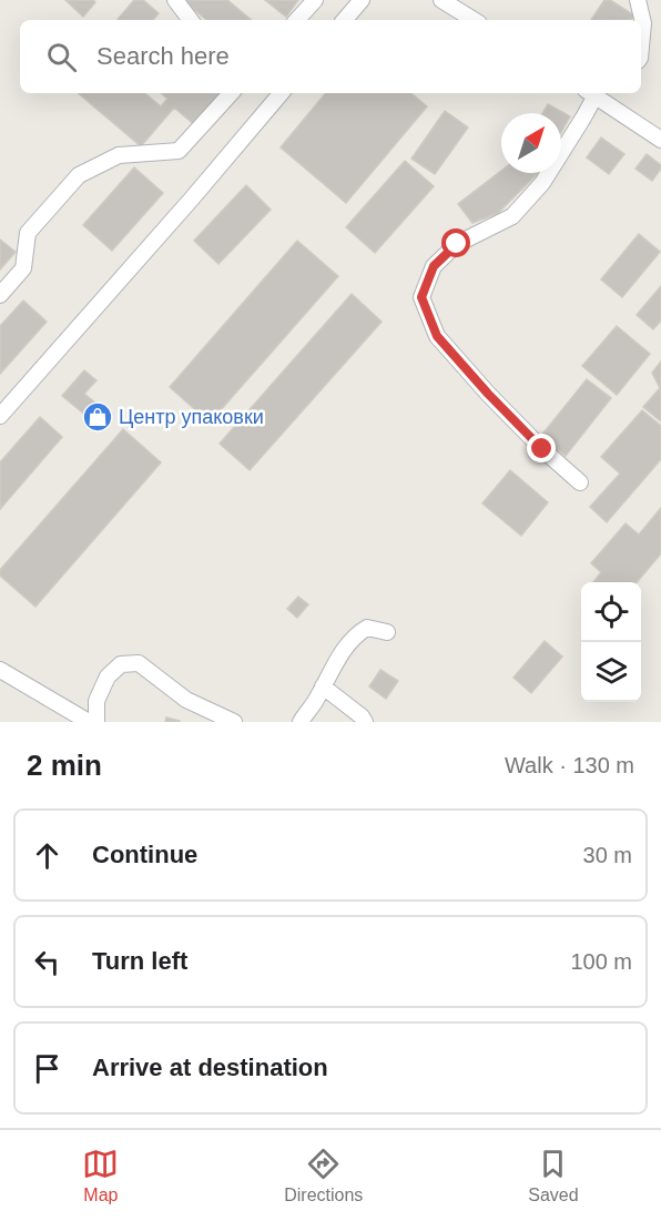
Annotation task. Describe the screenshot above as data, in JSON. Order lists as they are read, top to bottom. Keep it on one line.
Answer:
{"places":{"shop":["Центр упаковки"]},"north":"top right","page":{"search":"Search here","heading":["2 min","Walk · 130 m"],"list":[["Continue","30 m"],["Turn left","100 m"],"Arrive at destination"],"nav":["Map","Directions","Saved"]}}
